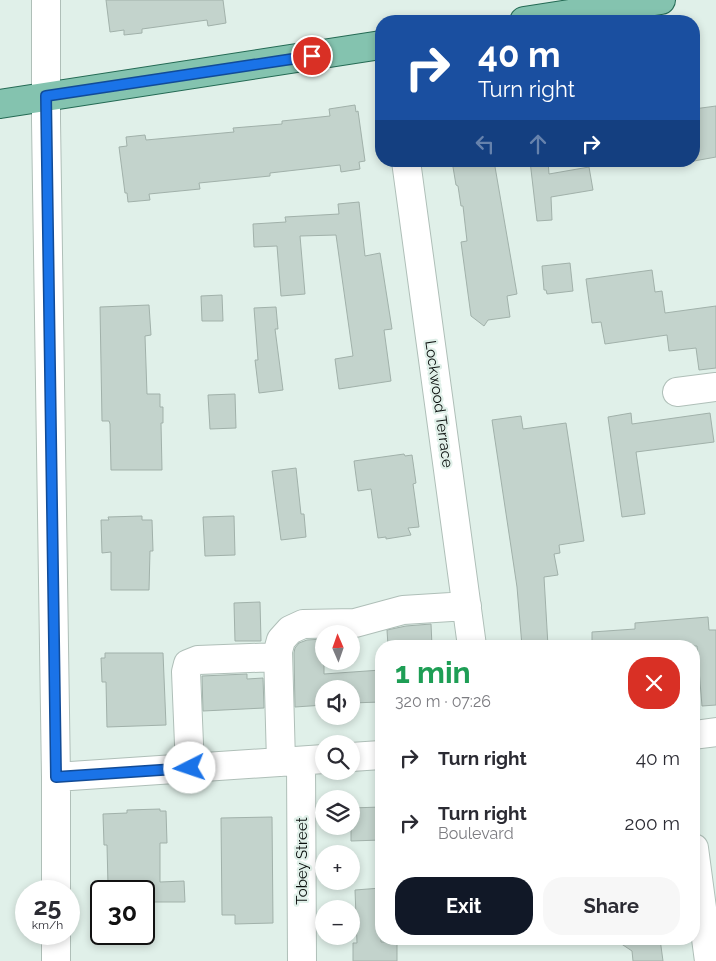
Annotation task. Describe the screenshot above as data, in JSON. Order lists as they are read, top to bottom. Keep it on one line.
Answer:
{"streets":{"street":["Lockwood Terrace","Tobey Street"]},"north":"top","page":{"turn":["40 m","Turn right"],"map_buttons":["+","−"],"heading":["1 min","320 m · 07:26"],"list":[{"name":"Turn right","value":"40 m"},{"name":"Turn right","note":"Boulevard","value":"200 m"}],"buttons":["Exit","Share"],"speed":"25 km/h","limit":"30"}}
